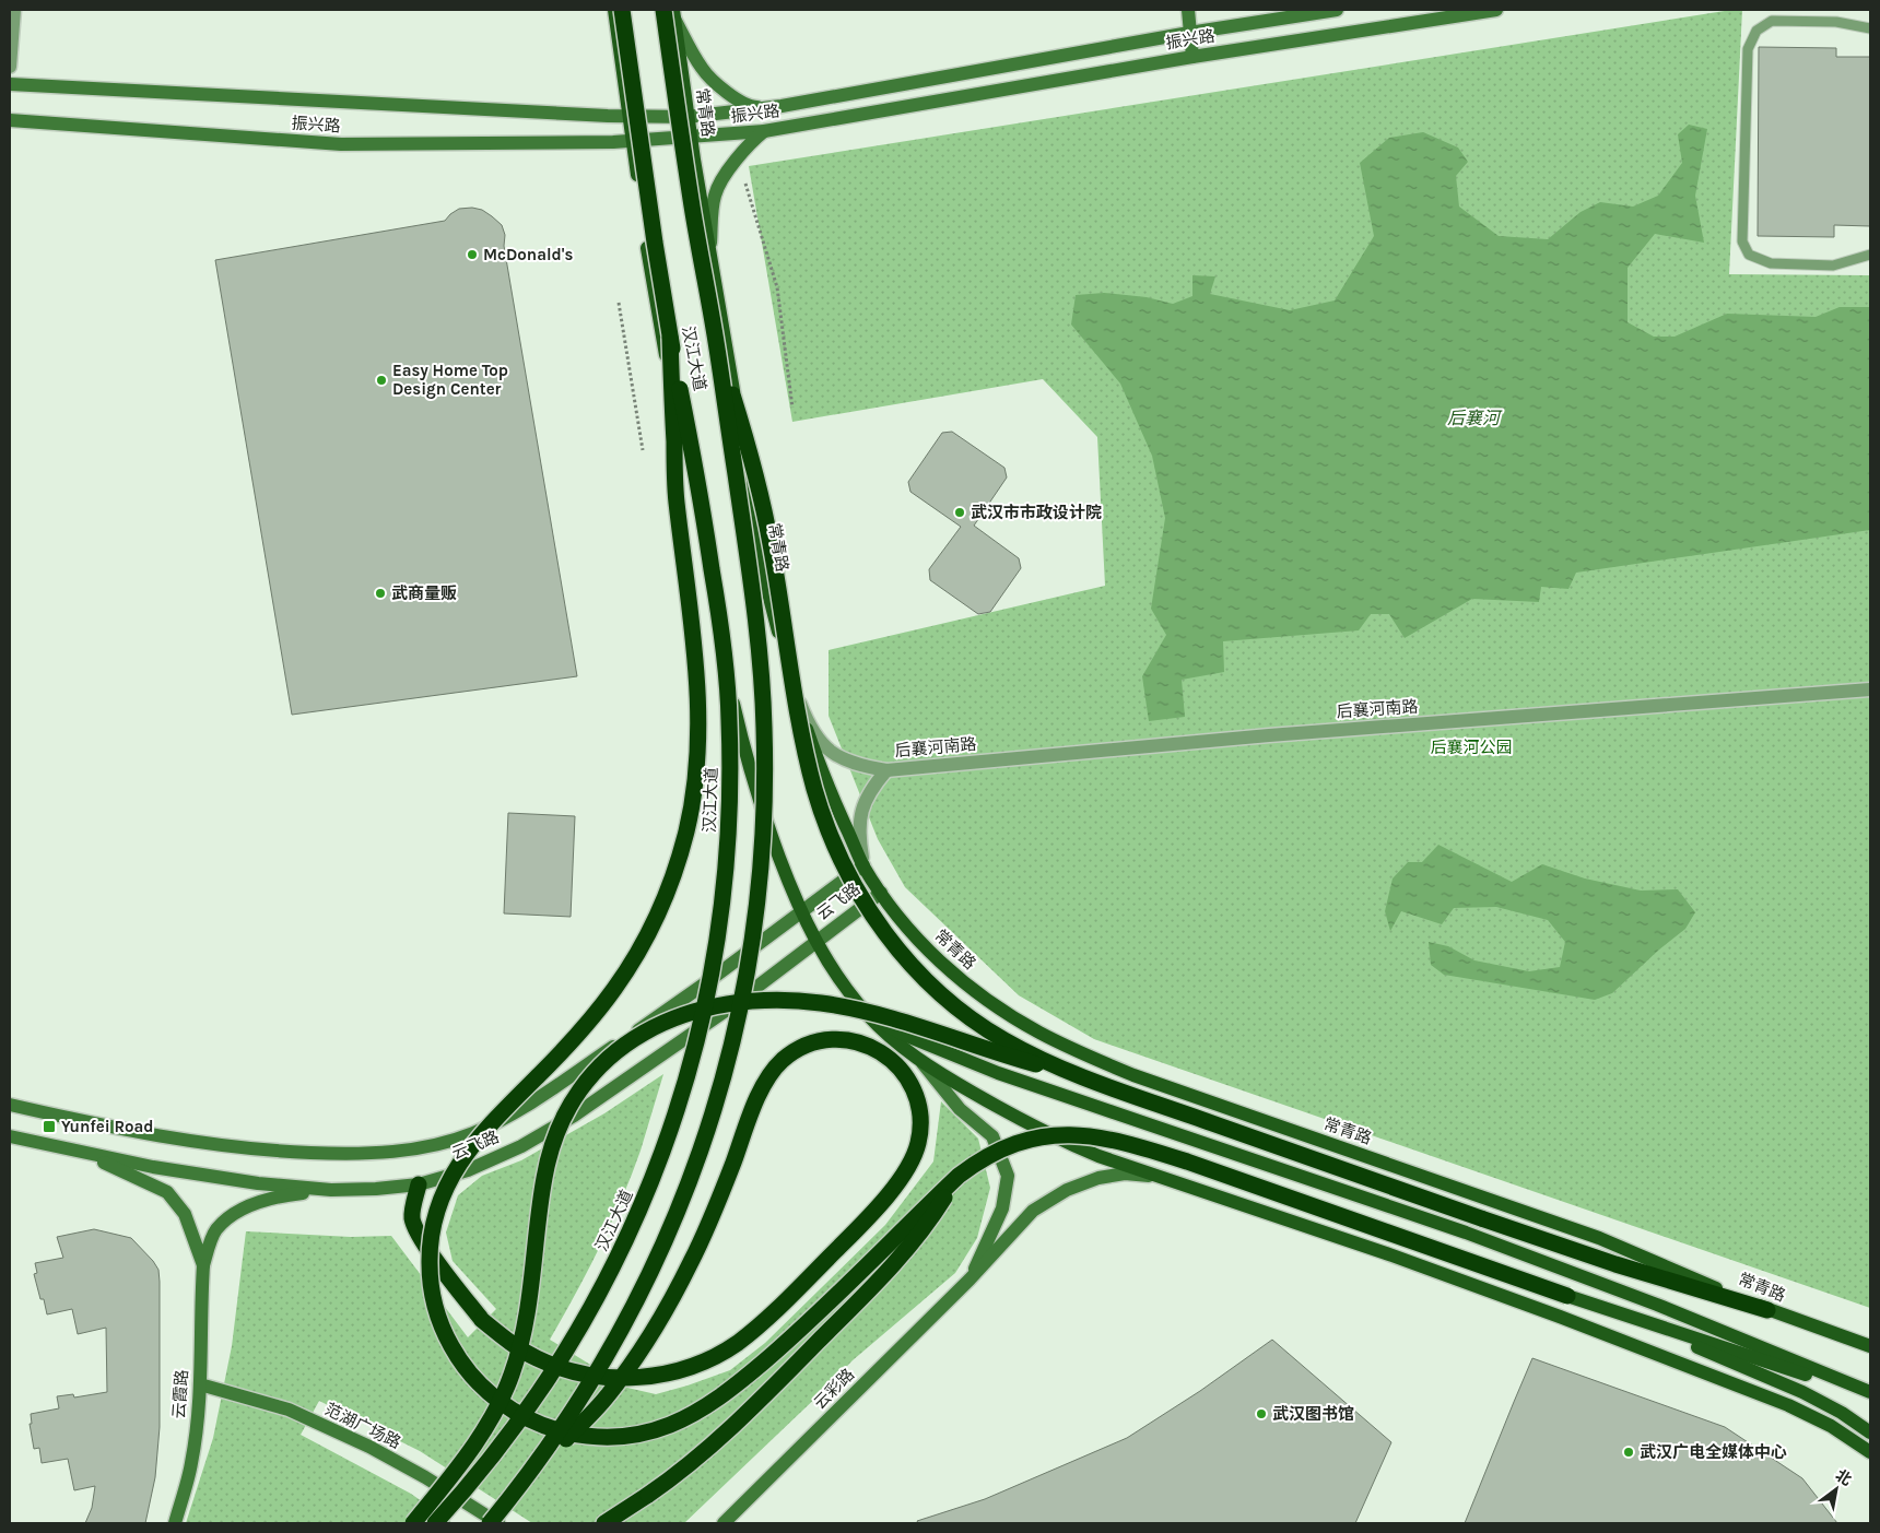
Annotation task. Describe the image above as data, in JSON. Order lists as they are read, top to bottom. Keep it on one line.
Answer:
{"streets":{"highway":["汉江大道"],"main road":["常青路"],"street":["振兴路","后襄河南路","云飞路","云彩路","云霞路","范湖广场路"]},"crossings":[["振兴路","常青路"],["振兴路","汉江大道"],["常青路","汉江大道"],["常青路","后襄河南路"],["常青路","云飞路"],["云霞路","范湖广场路"]],"water":["后襄河"],"parks":["后襄河公园"],"places":{"other":["McDonald's","Easy Home Top Design Center","武汉市市政设计院","武商量贩","武汉图书馆","武汉广电全媒体中心"],"transit":["Yunfei Road"]},"north":"top right"}
